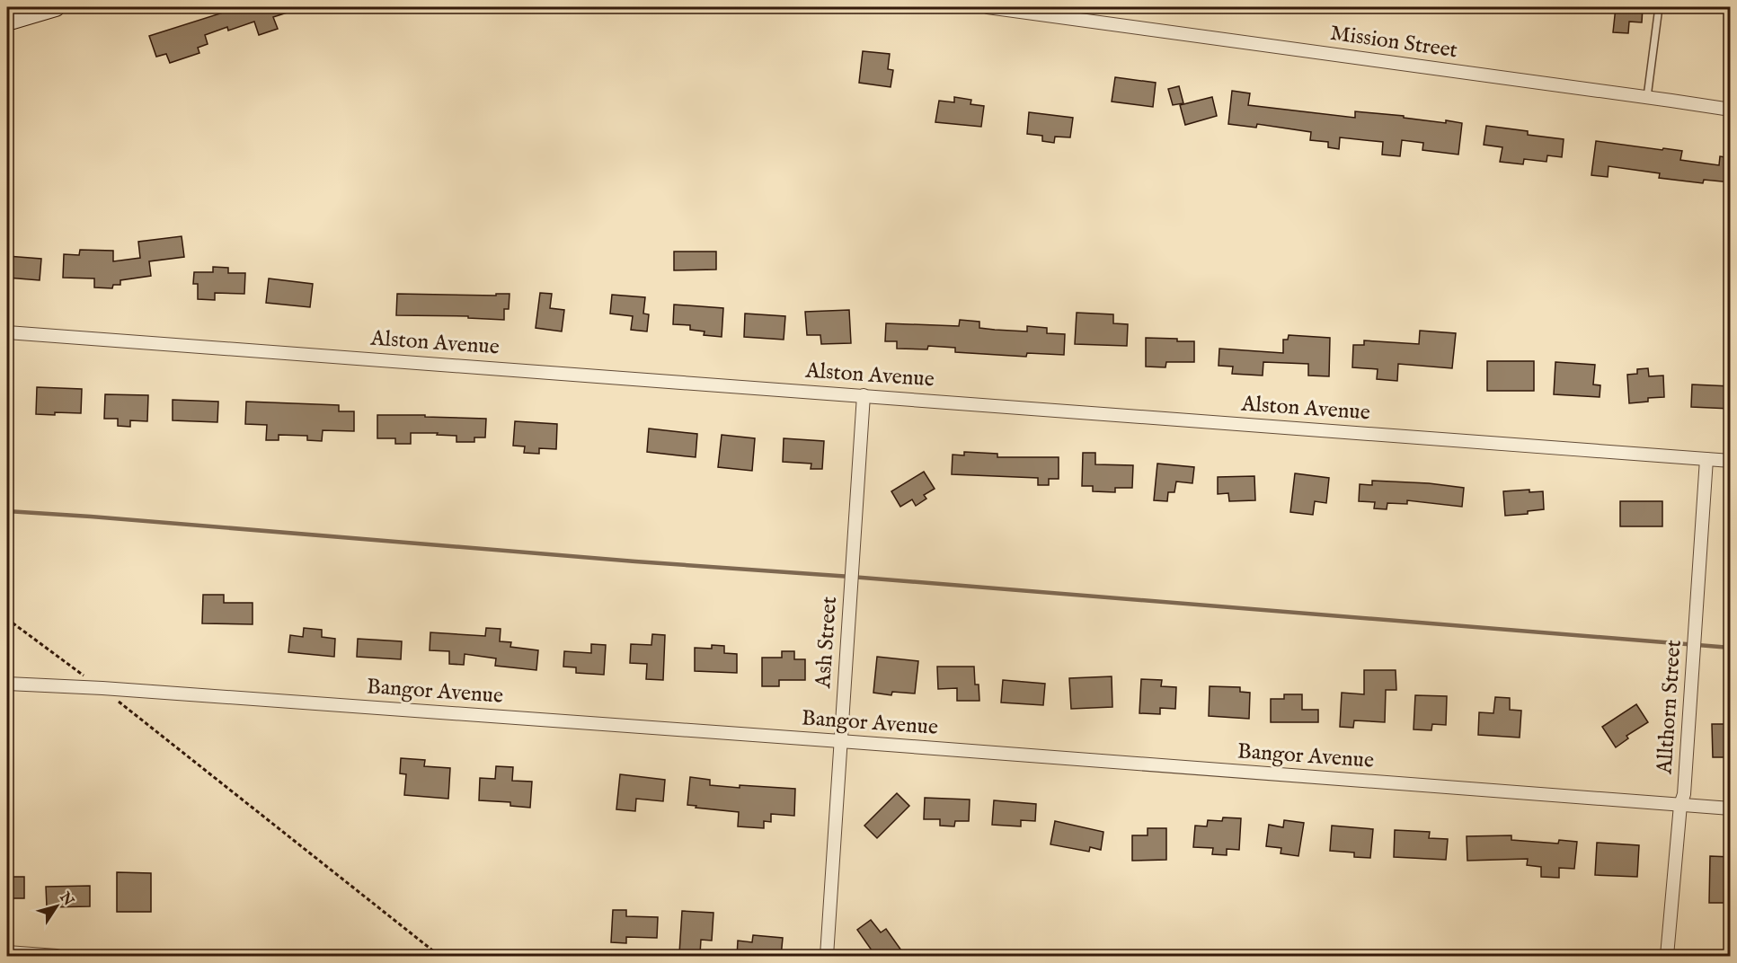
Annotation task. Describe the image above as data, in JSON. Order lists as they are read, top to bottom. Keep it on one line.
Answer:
{"streets":{"street":["Mission Street","Alston Avenue","Ash Street","Bangor Avenue","Allthorn Street"]},"crossings":[["Alston Avenue","Ash Street"],["Alston Avenue","Allthorn Street"],["Ash Street","Bangor Avenue"],["Bangor Avenue","Allthorn Street"]],"north":"top right"}
